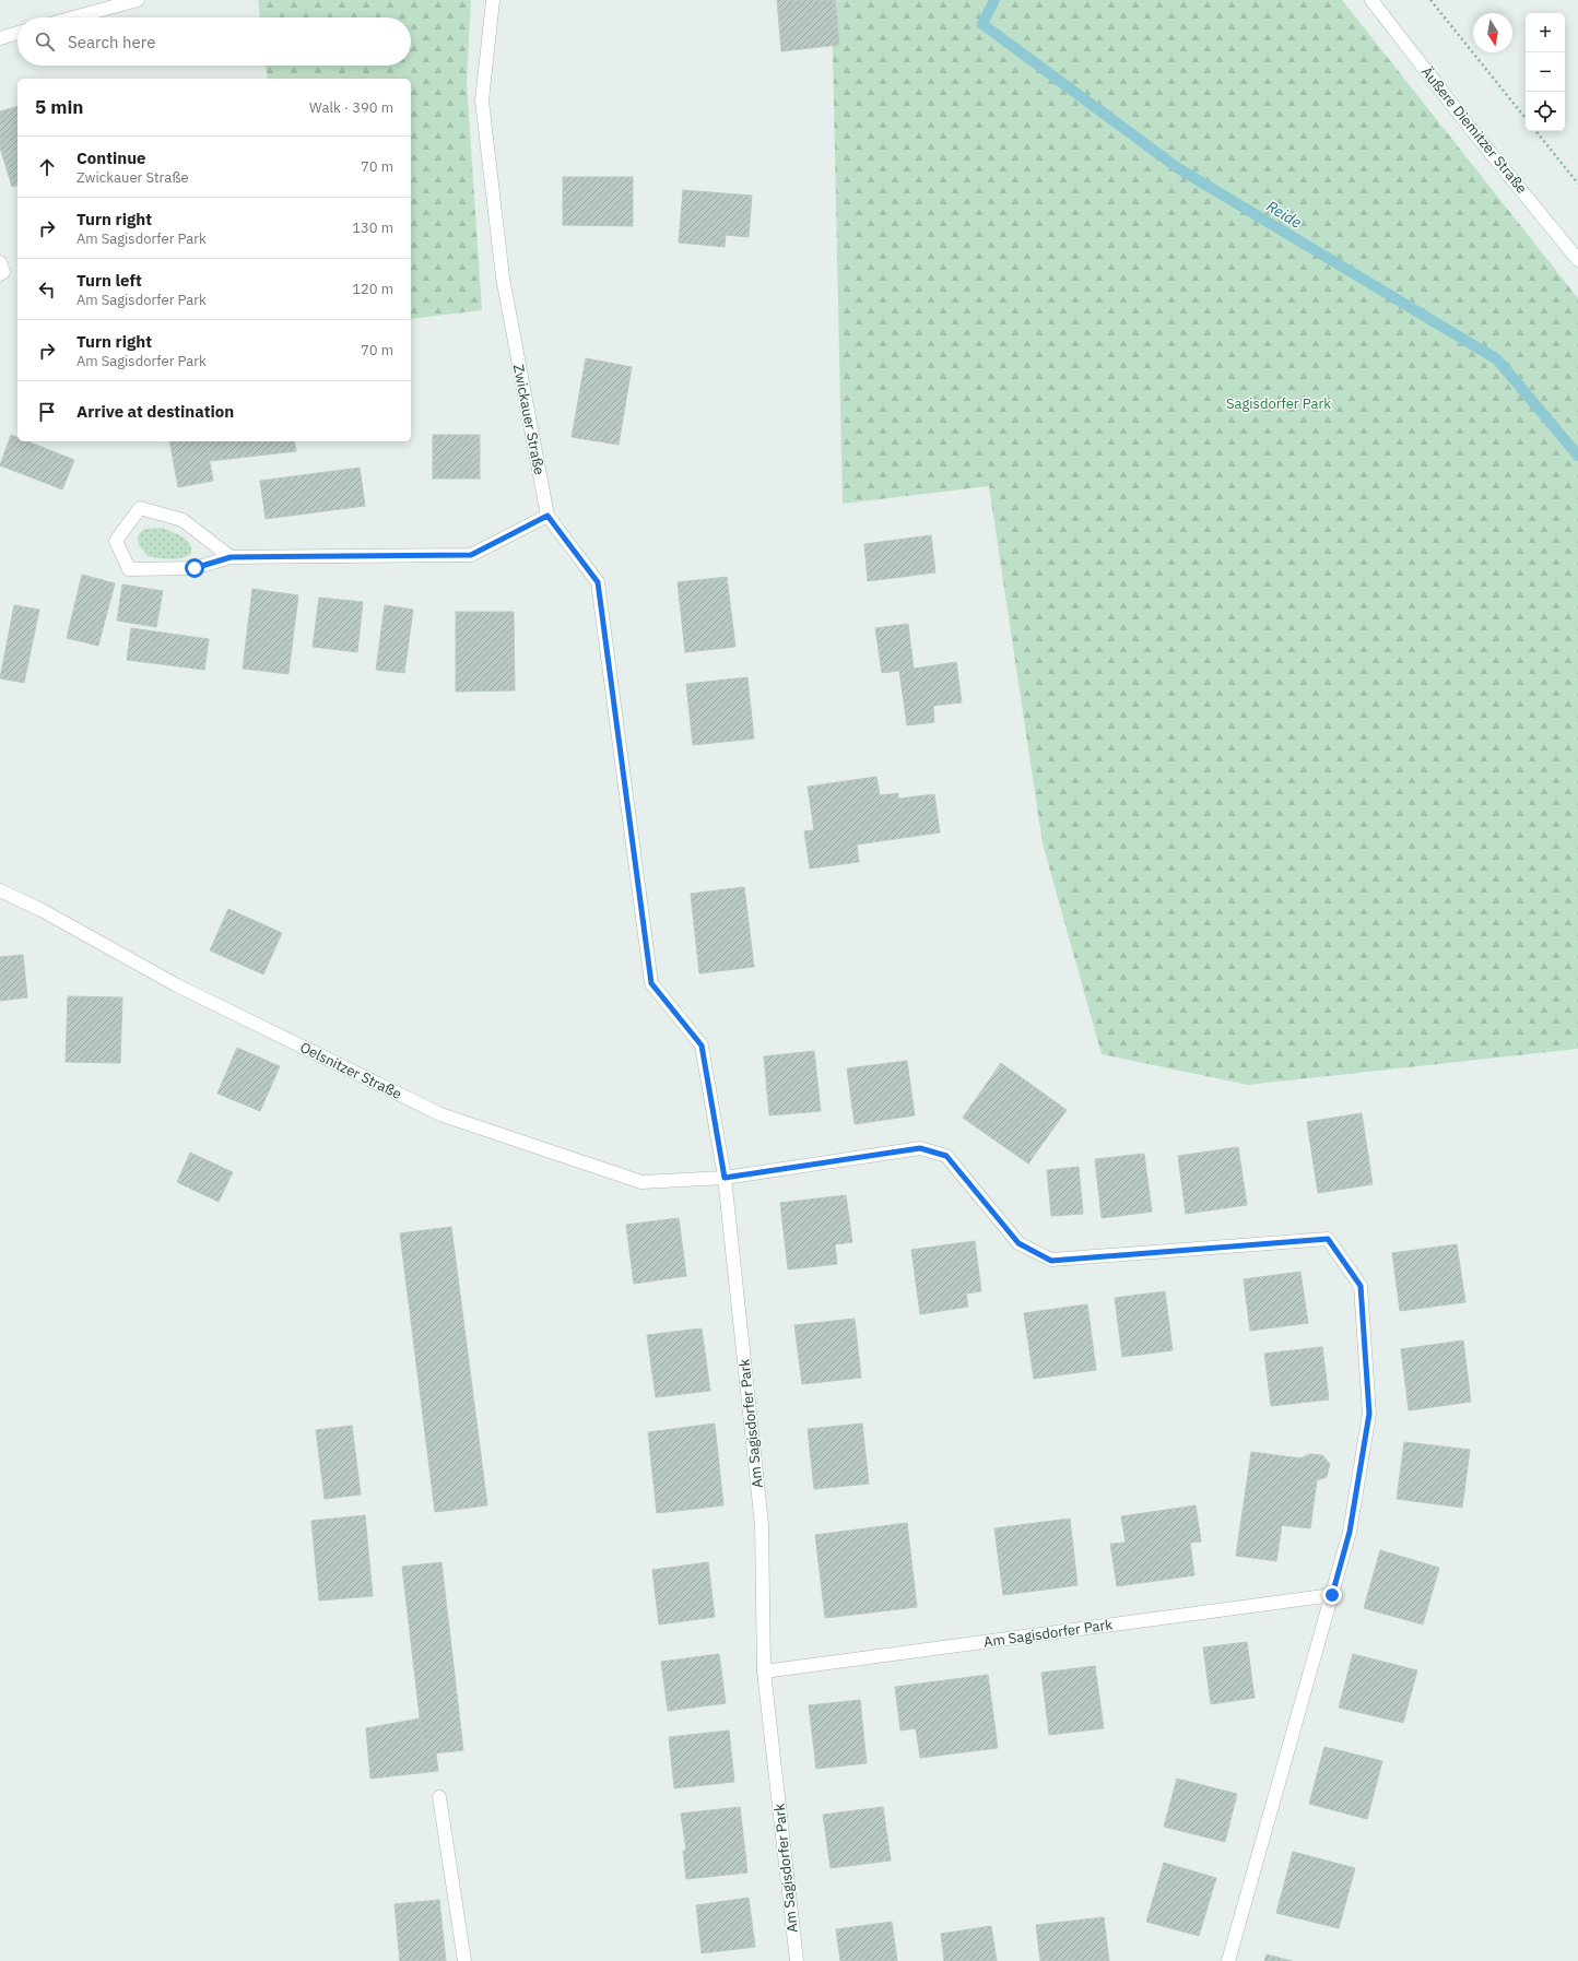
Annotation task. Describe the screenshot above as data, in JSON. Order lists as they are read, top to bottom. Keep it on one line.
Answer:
{"streets":{"street":["Äußere Diemitzer Straße","Zwickauer Straße","Oelsnitzer Straße","Am Sagisdorfer Park"]},"crossings":[["Zwickauer Straße","Am Sagisdorfer Park"],["Oelsnitzer Straße","Am Sagisdorfer Park"]],"water":["Reide"],"parks":["Sagisdorfer Park"],"north":"bottom","page":{"map_buttons":["+","−"],"search":"Search here","heading":["5 min","Walk · 390 m"],"list":[["Continue","Zwickauer Straße","70 m"],["Turn right","Am Sagisdorfer Park","130 m"],["Turn left","Am Sagisdorfer Park","120 m"],["Turn right","Am Sagisdorfer Park","70 m"],"Arrive at destination"]}}
